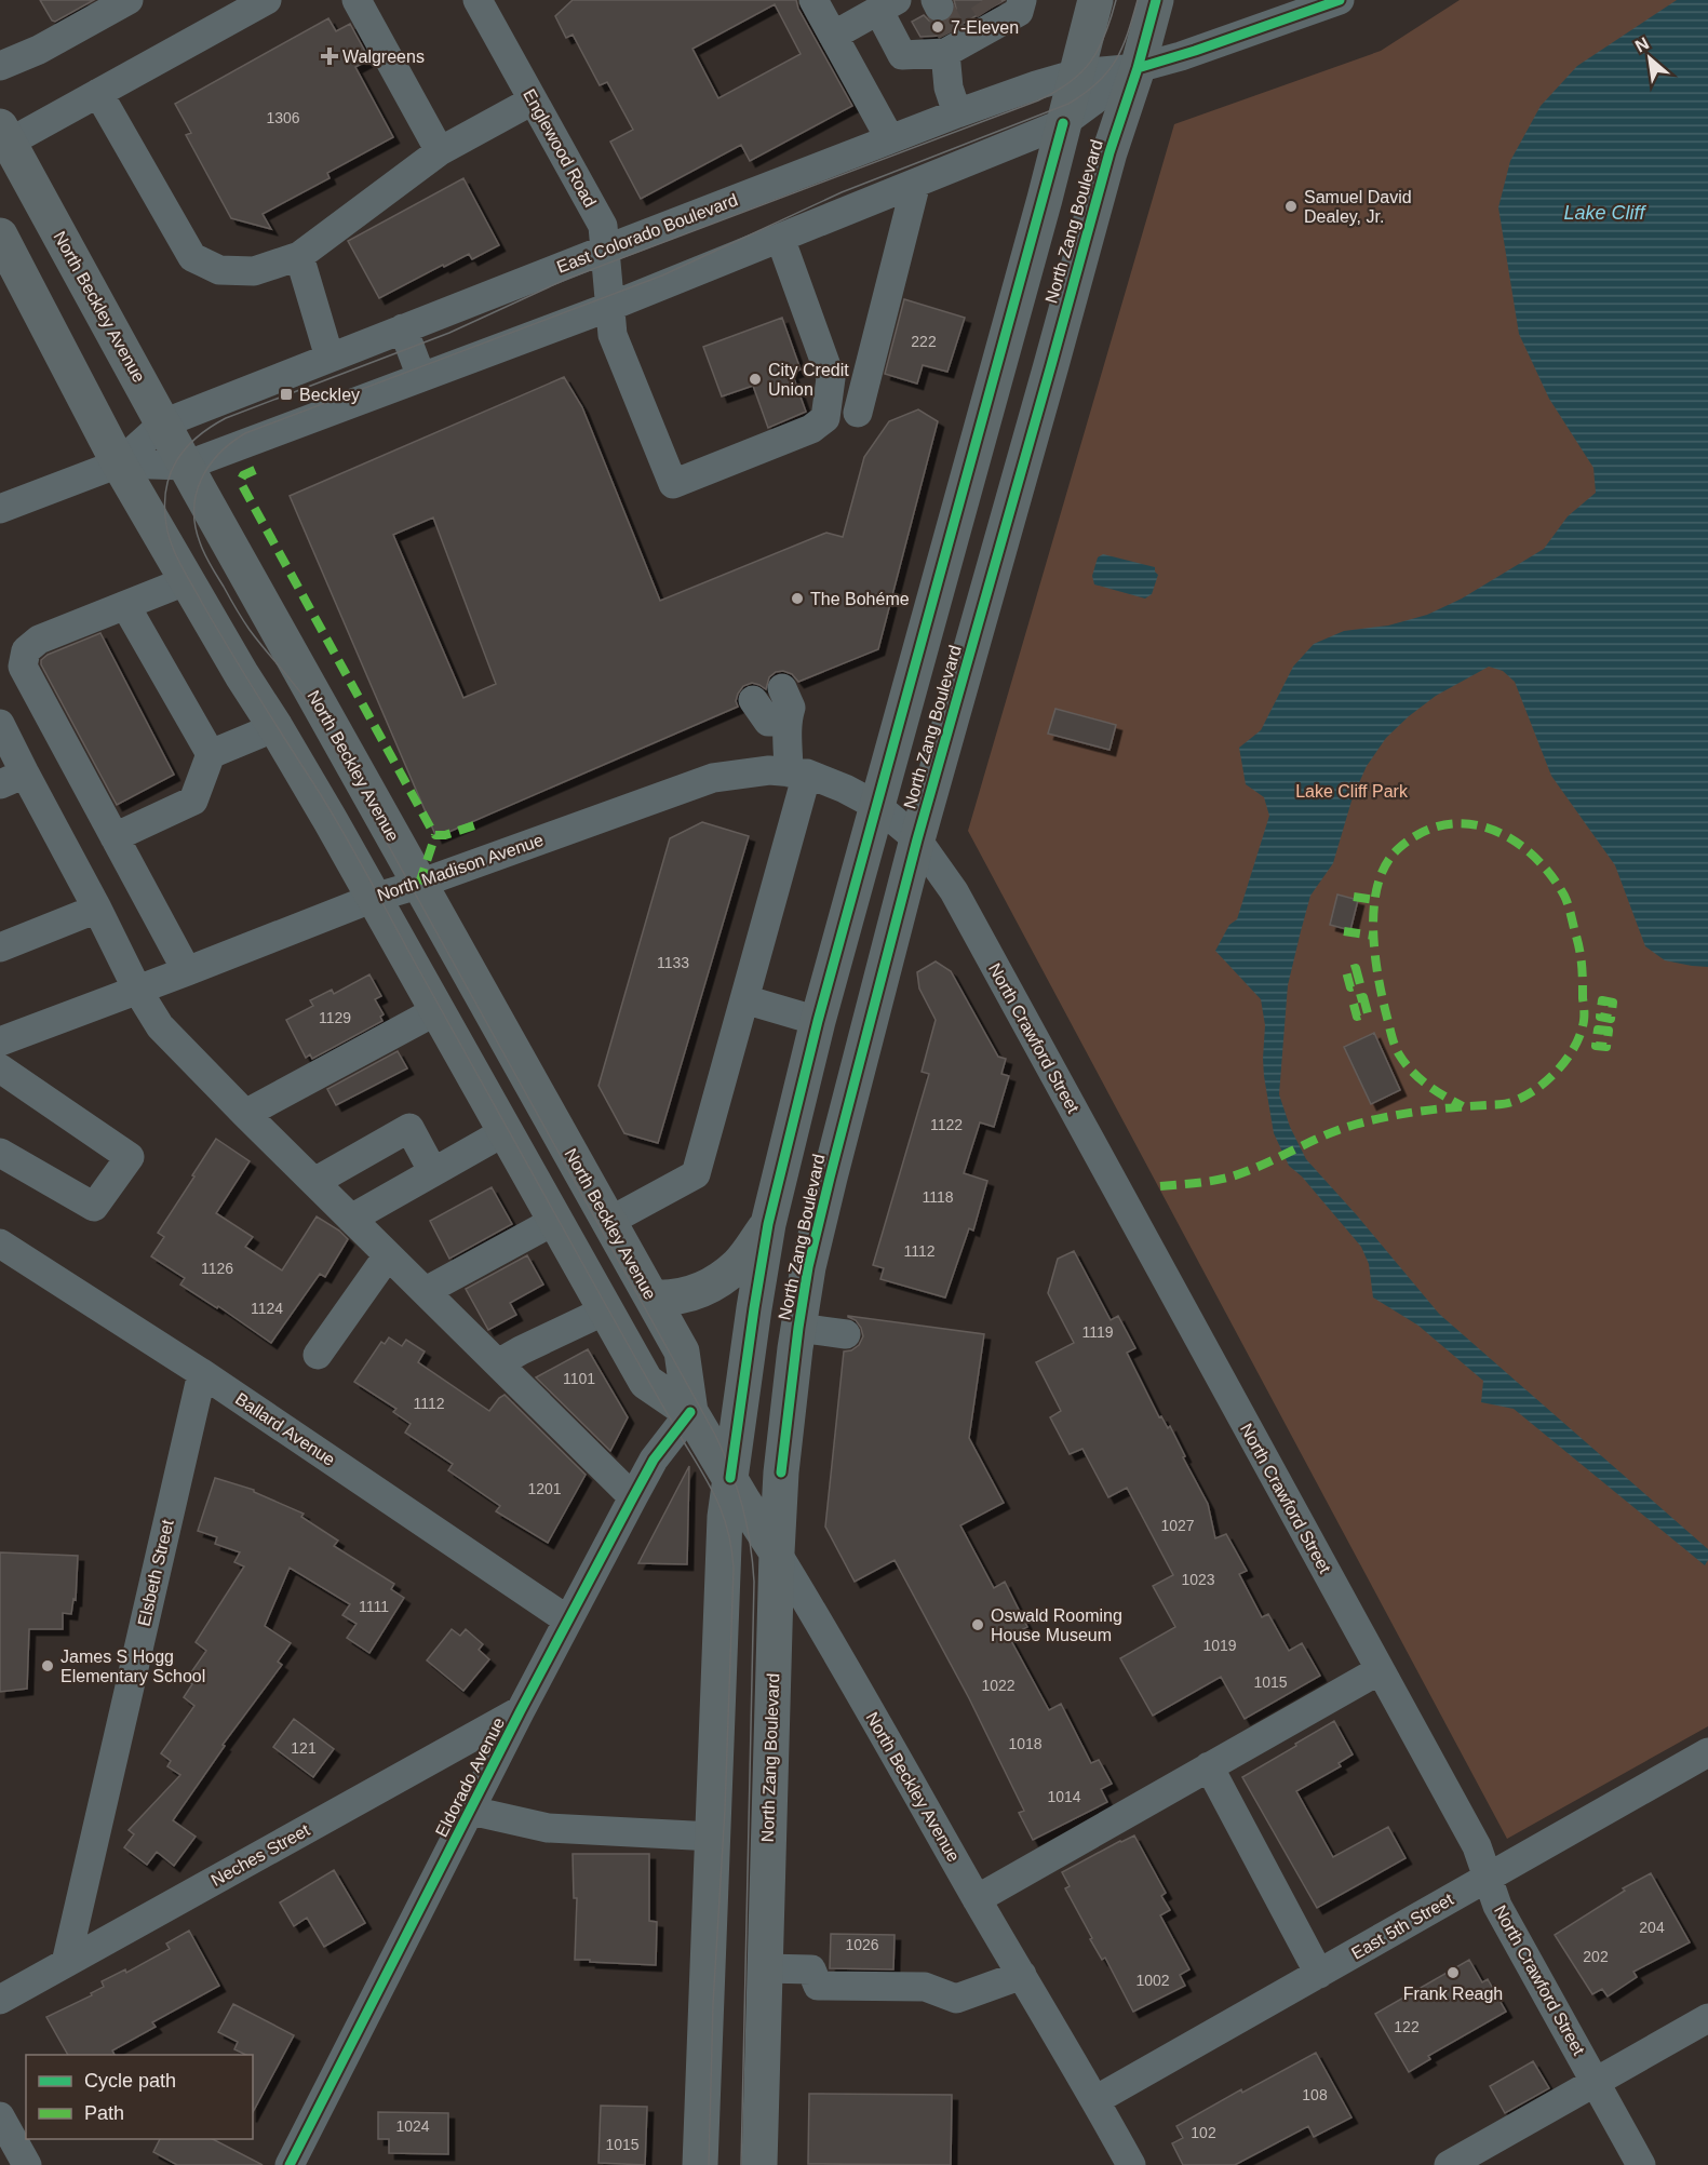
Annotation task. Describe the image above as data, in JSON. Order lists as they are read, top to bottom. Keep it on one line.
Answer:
{"streets":{"main road":["North Zang Boulevard","North Beckley Avenue"],"street":["Englewood Road","East Colorado Boulevard","North Madison Avenue","North Crawford Street","Ballard Avenue","Elsbeth Street","Eldorado Avenue","Neches Street","East 5th Street"]},"crossings":[["Englewood Road","East Colorado Boulevard"],["North Zang Boulevard","East Colorado Boulevard"],["North Zang Boulevard","North Beckley Avenue"],["North Zang Boulevard","North Madison Avenue"],["North Zang Boulevard","North Crawford Street"],["East Colorado Boulevard","North Beckley Avenue"],["North Beckley Avenue","North Madison Avenue"],["North Beckley Avenue","Eldorado Avenue"],["North Beckley Avenue","East 5th Street"],["North Madison Avenue","North Crawford Street"],["North Crawford Street","East 5th Street"],["Ballard Avenue","Elsbeth Street"],["Ballard Avenue","Eldorado Avenue"],["Elsbeth Street","Neches Street"],["Eldorado Avenue","Neches Street"]],"water":["Lake Cliff"],"parks":["Lake Cliff Park"],"places":{"other":["7-Eleven","Samuel David Dealey, Jr.","City Credit Union","The Bohéme","Oswald Rooming House Museum","James S Hogg Elementary School","Frank Reagh"],"health":["Walgreens"],"transit":["Beckley"]},"house_numbers":["1306","222","1133","1129","1122","1118","1112","1126","1124","1119","1101","1112","1201","1027","1023","1111","1019","1015","1022","1018","121","1014","204","1026","202","1002","122","108","1024","102","1015"],"legend":["Cycle path","Path"],"north":"top left"}
